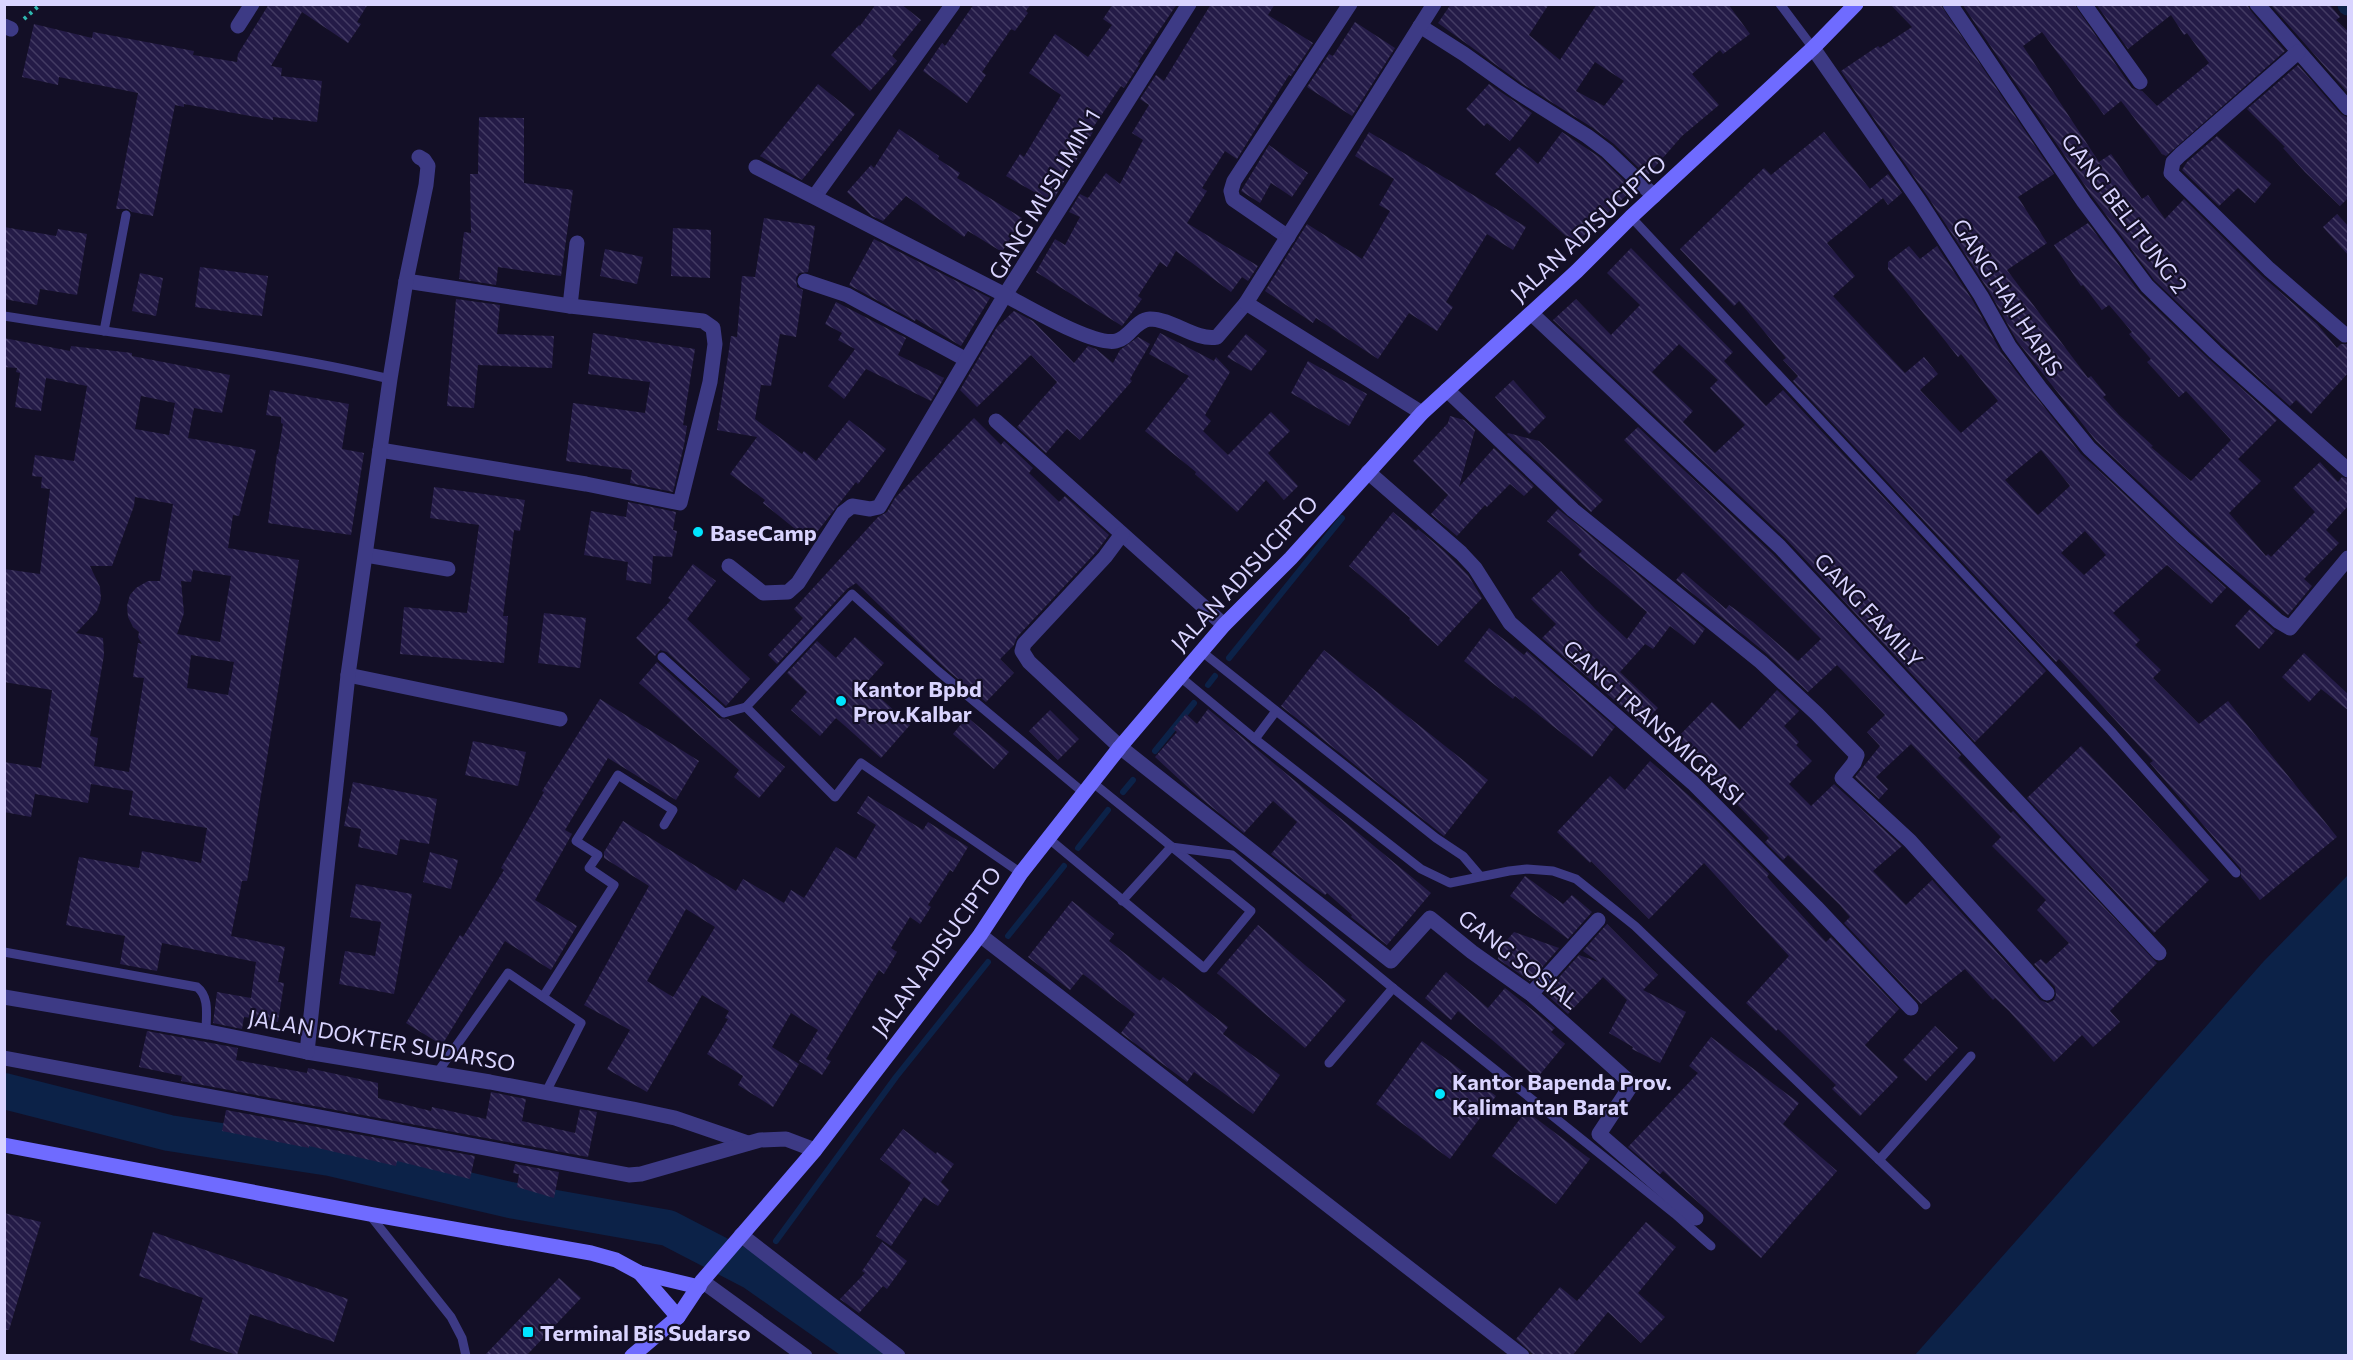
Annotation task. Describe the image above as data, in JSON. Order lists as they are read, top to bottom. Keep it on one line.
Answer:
{"streets":{"main road":["JALAN ADISUCIPTO"],"street":["GANG MUSLIMIN 1","GANG BELITUNG 2","GANG HAJI HARIS","GANG FAMILY","GANG TRANSMIGRASI","GANG SOSIAL","JALAN DOKTER SUDARSO"]},"crossings":[["JALAN ADISUCIPTO","GANG HAJI HARIS"],["JALAN ADISUCIPTO","GANG FAMILY"],["JALAN ADISUCIPTO","GANG TRANSMIGRASI"],["JALAN ADISUCIPTO","GANG SOSIAL"]],"places":{"other":["BaseCamp","Kantor Bpbd Prov.Kalbar","Kantor Bapenda Prov. Kalimantan Barat"],"transit":["Terminal Bis Sudarso"]}}
